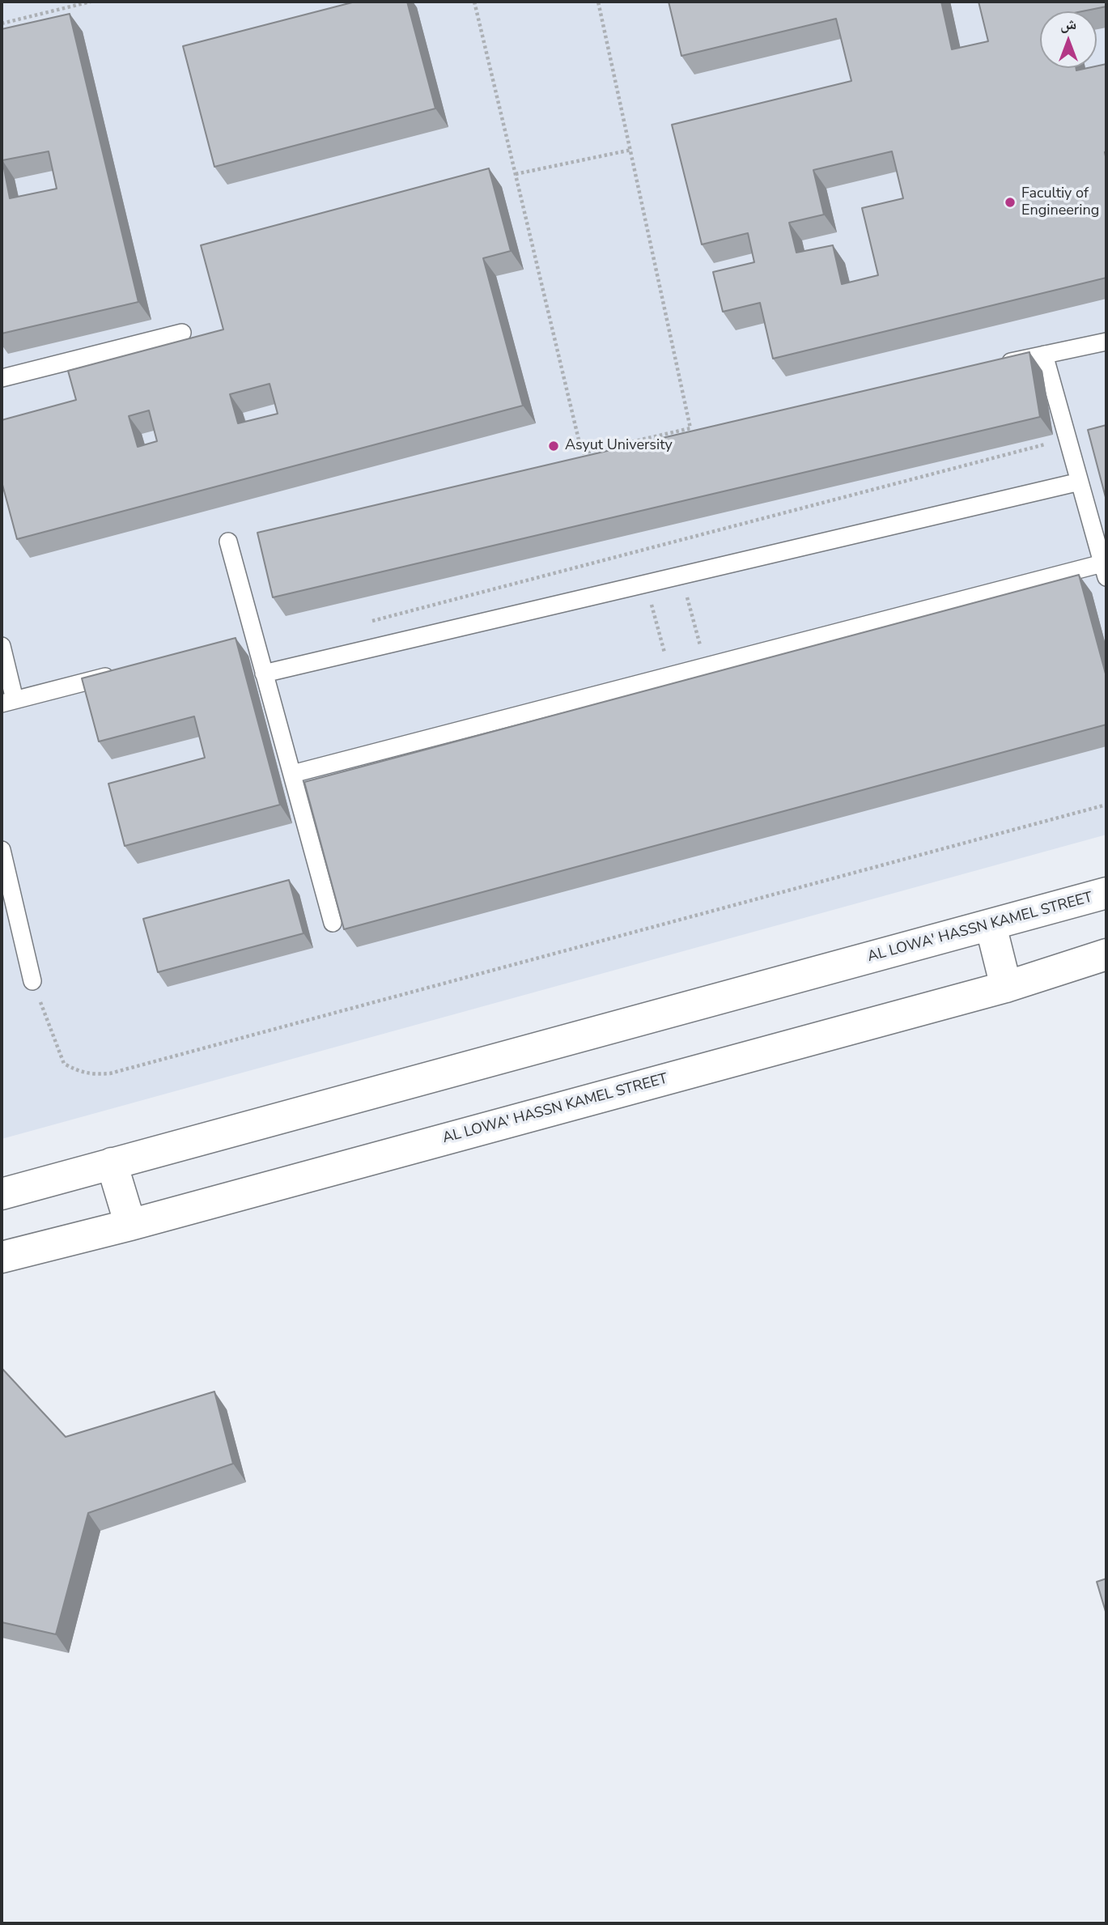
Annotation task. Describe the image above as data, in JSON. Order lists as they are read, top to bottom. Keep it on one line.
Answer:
{"streets":{"main road":["AL LOWA' HASSN KAMEL STREET"]},"places":["Facultiy of Engineering","Asyut University"],"north":"top"}
